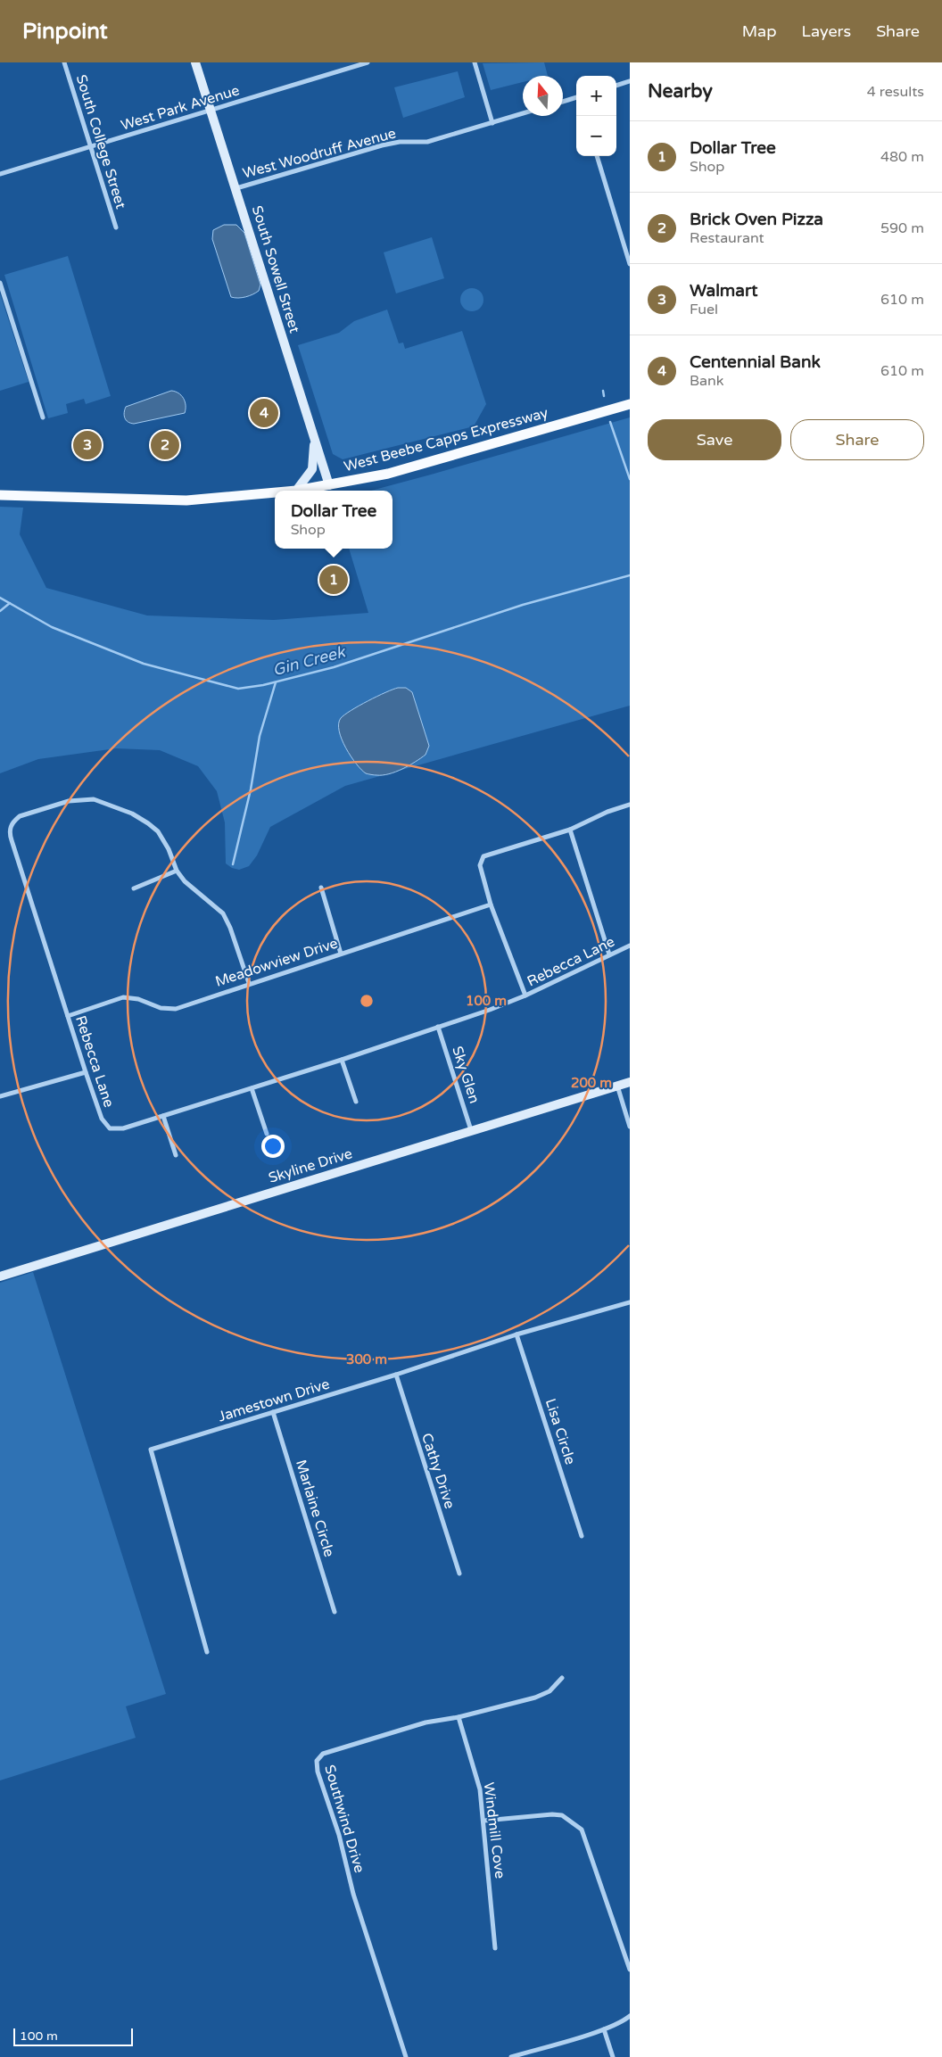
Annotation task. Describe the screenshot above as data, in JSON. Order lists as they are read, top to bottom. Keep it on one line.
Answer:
{"streets":{"main road":["West Beebe Capps Expressway"],"street":["West Park Avenue","South College Street","West Woodruff Avenue","South Sowell Street","Rebecca Lane","Meadowview Drive","Sky Glen","Skyline Drive","Jamestown Drive","Lisa Circle","Cathy Drive","Marlaine Circle","Southwind Drive","Windmill Cove"]},"crossings":[["West Park Avenue","South College Street"],["West Park Avenue","South Sowell Street"],["West Woodruff Avenue","South Sowell Street"],["South Sowell Street","West Beebe Capps Expressway"],["Rebecca Lane","Meadowview Drive"],["Rebecca Lane","Sky Glen"],["Sky Glen","Skyline Drive"],["Jamestown Drive","Lisa Circle"],["Jamestown Drive","Cathy Drive"],["Jamestown Drive","Marlaine Circle"],["Southwind Drive","Windmill Cove"]],"water":["Gin Creek"],"scale_bar":"100 m","north":"top","page":{"header":"Pinpoint","nav":["Map","Layers","Share"],"heading":["Nearby","4 results"],"map_buttons":["+","−"],"list":[{"mark":"1","name":"Dollar Tree","note":"Shop","value":"480 m"},{"mark":"2","name":"Brick Oven Pizza","note":"Restaurant","value":"590 m"},{"mark":"3","name":"Walmart","note":"Fuel","value":"610 m"},{"mark":"4","name":"Centennial Bank","note":"Bank","value":"610 m"}],"pins":["4","2","3","1"],"buttons":["Save","Share"],"popup":["Dollar Tree","Shop"],"scale":"100 m"},"rings":["100 m","200 m","300 m"]}
